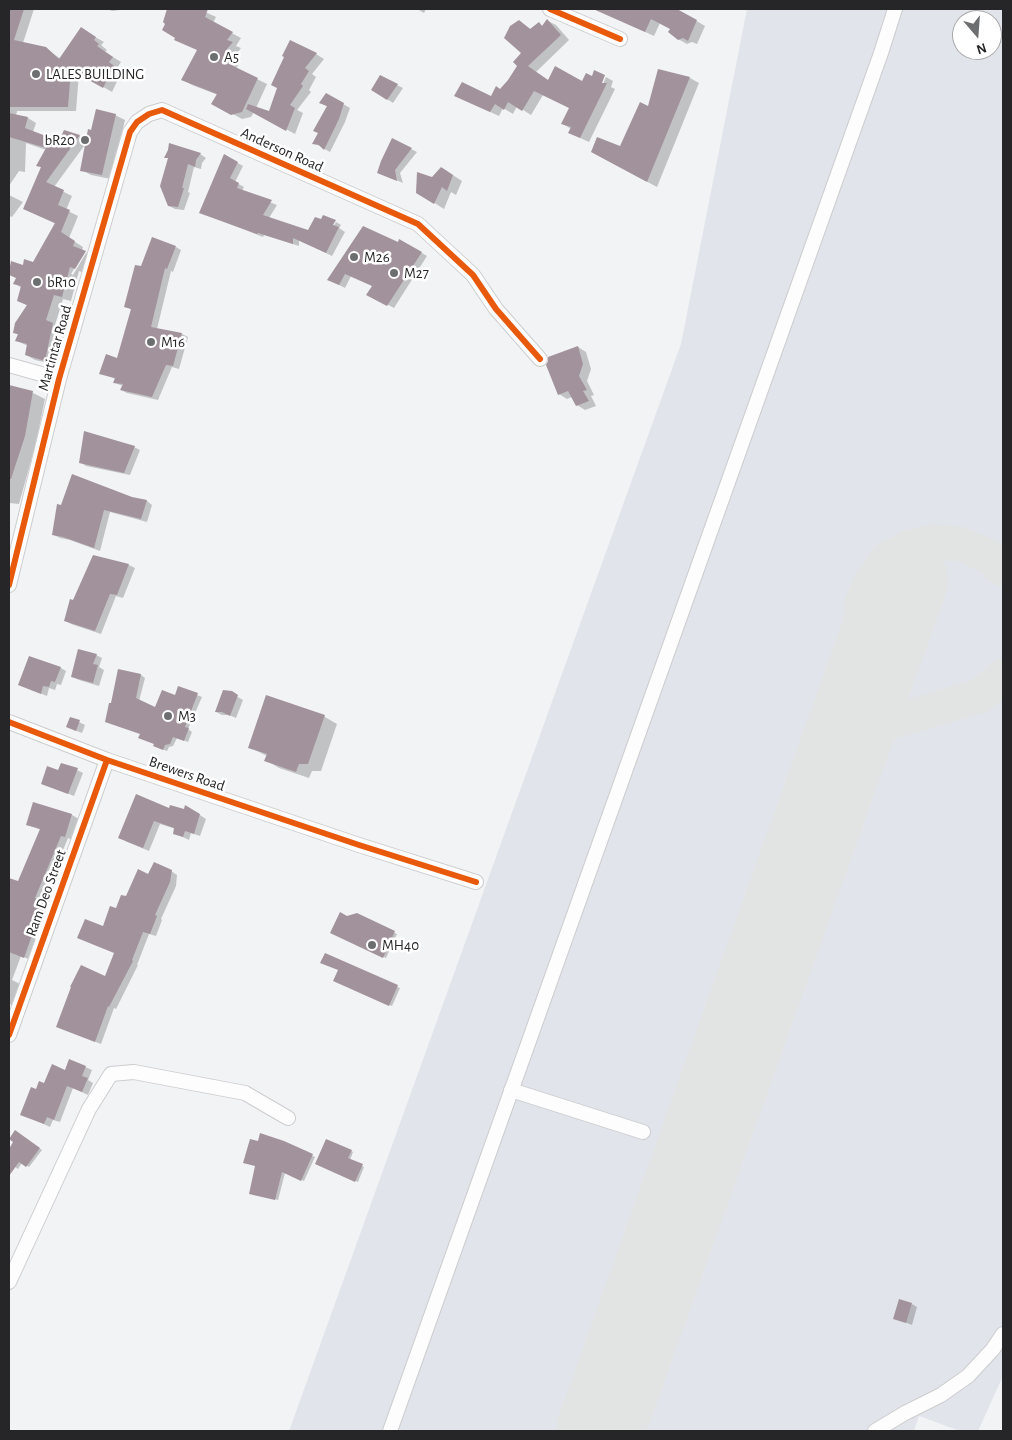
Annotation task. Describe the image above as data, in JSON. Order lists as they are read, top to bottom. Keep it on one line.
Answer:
{"streets":{"street":["Anderson Road","Martintar Road","Brewers Road","Ram Deo Street"]},"crossings":[["Anderson Road","Martintar Road"],["Brewers Road","Ram Deo Street"]],"places":["A5","LALES BUILDING","bR20","M26","M27","bR10","M16","M3","MH40"],"north":"bottom"}
